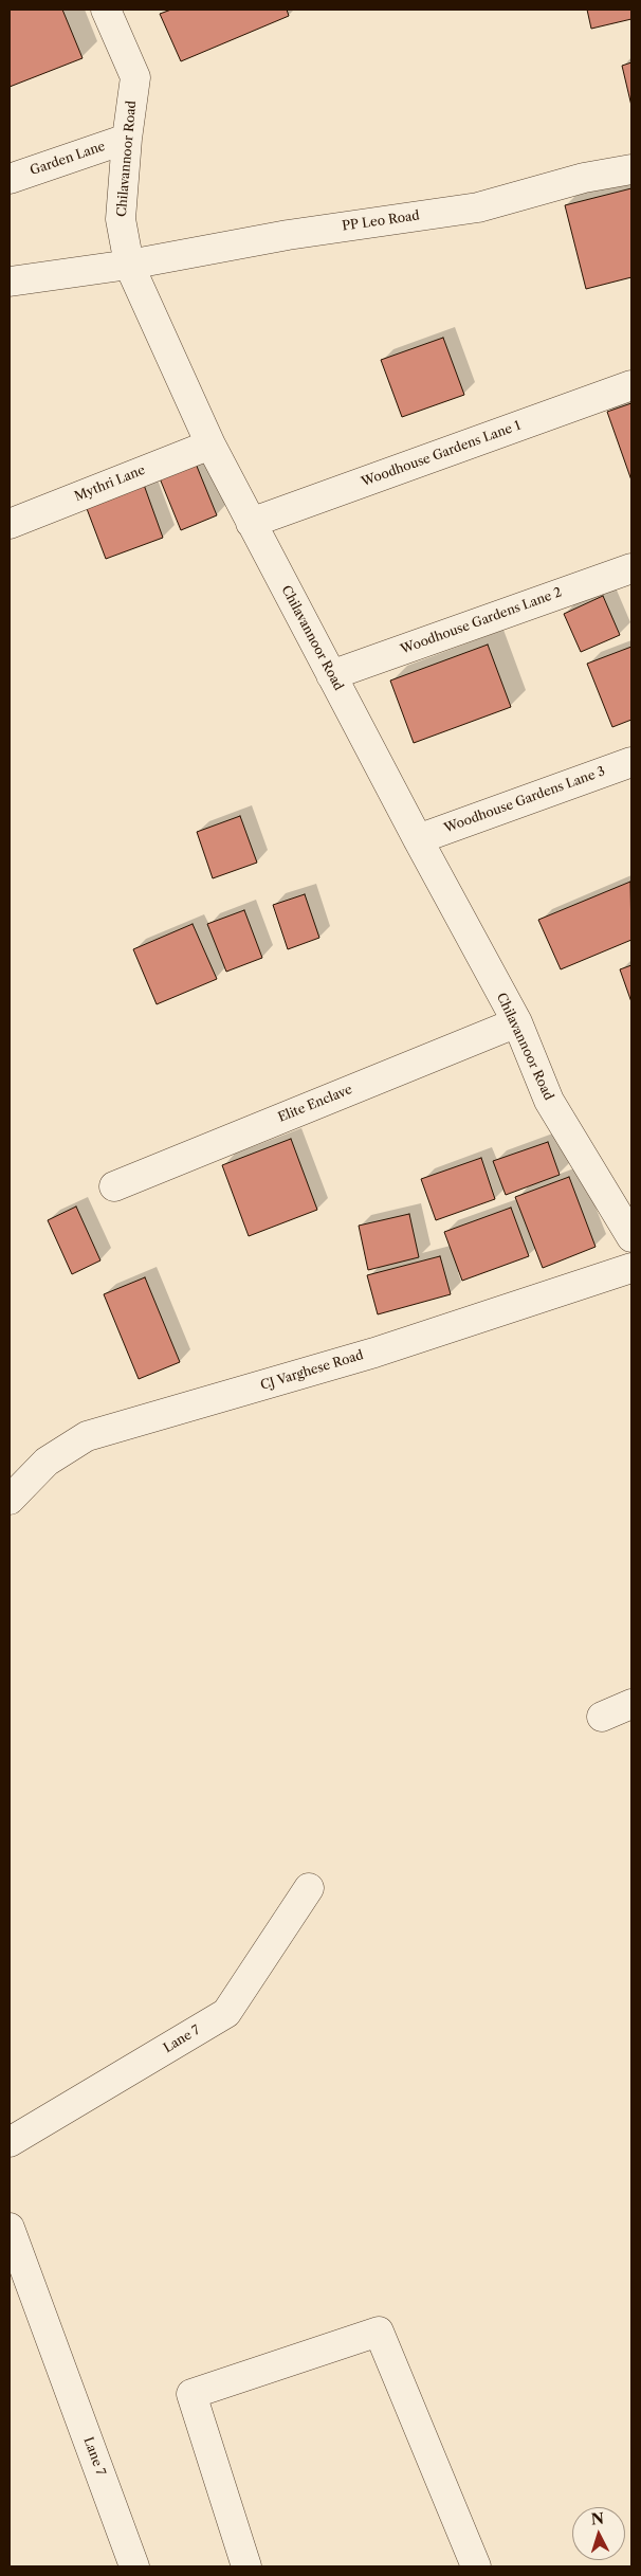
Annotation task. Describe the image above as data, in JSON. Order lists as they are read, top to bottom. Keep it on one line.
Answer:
{"streets":{"street":["Garden Lane","Chilavannoor Road","PP Leo Road","Woodhouse Gardens Lane 1","Mythri Lane","Woodhouse Gardens Lane 2","Woodhouse Gardens Lane 3","Elite Enclave","CJ Varghese Road","Lane 7"]},"crossings":[["Garden Lane","Chilavannoor Road"],["Chilavannoor Road","PP Leo Road"],["Chilavannoor Road","Woodhouse Gardens Lane 1"],["Chilavannoor Road","Mythri Lane"],["Chilavannoor Road","Woodhouse Gardens Lane 2"],["Chilavannoor Road","Woodhouse Gardens Lane 3"],["Chilavannoor Road","Elite Enclave"]],"north":"top"}
